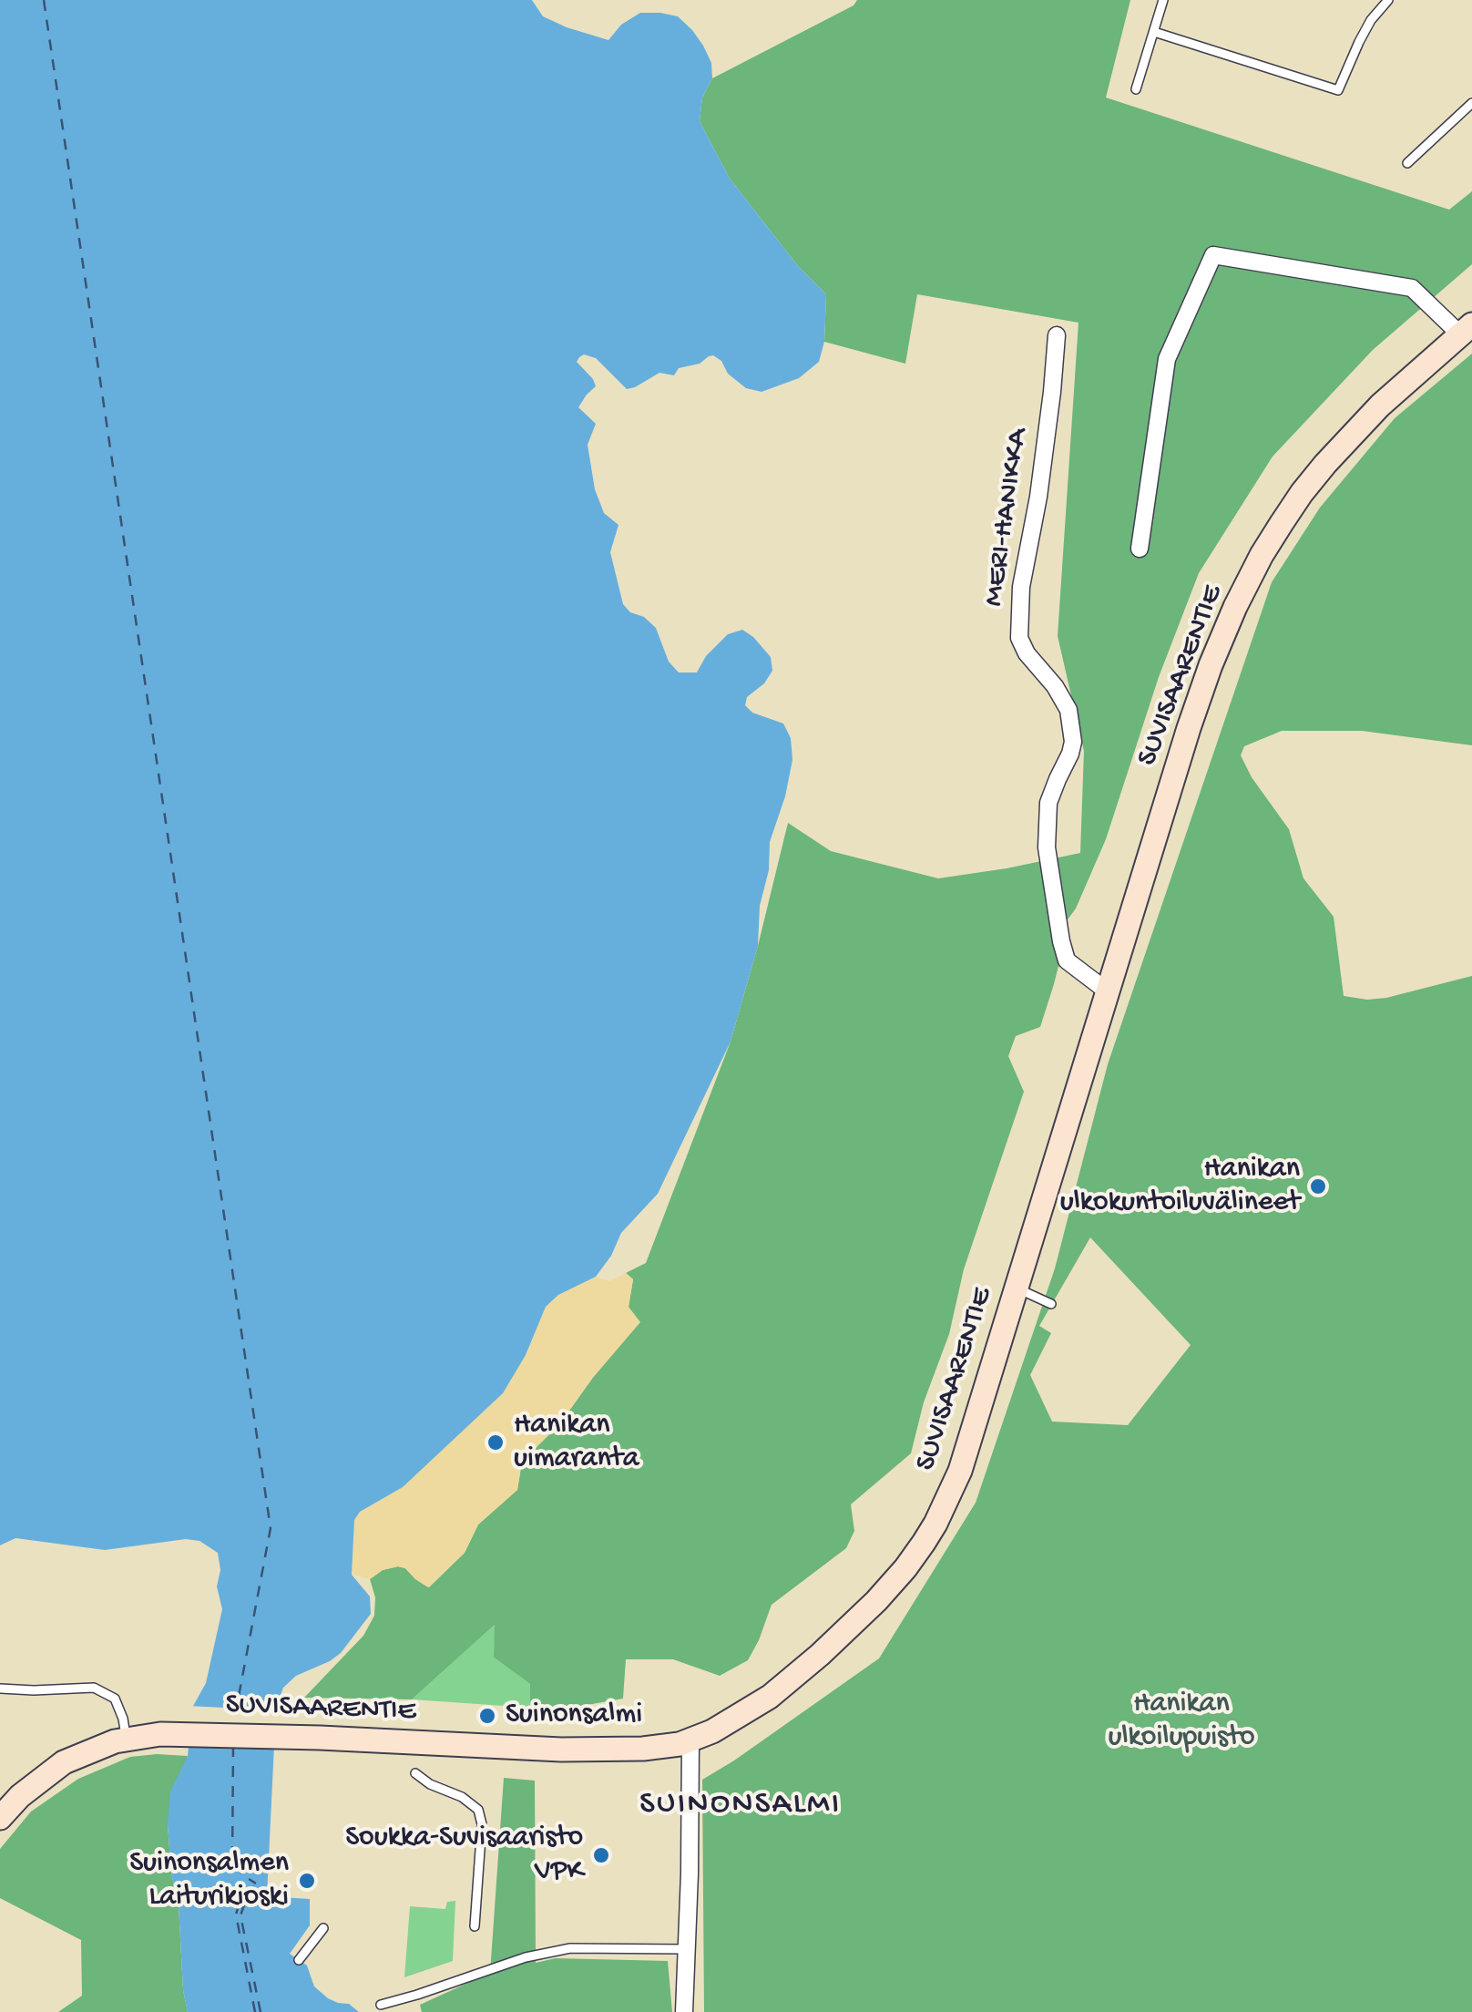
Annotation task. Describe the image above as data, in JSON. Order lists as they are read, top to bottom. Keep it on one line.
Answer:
{"streets":{"street":["MERI-HANIKKA","SUVISAARENTIE"]},"crossings":[["MERI-HANIKKA","SUVISAARENTIE"]],"districts":["SUINONSALMI"],"parks":["Hanikan ulkoilupuisto"],"places":["Hanikan ulkokuntoiluvälineet","Hanikan uimaranta","Suinonsalmi","Soukka-Suvisaaristo VPK","Suinonsalmen Laiturikioski"]}
